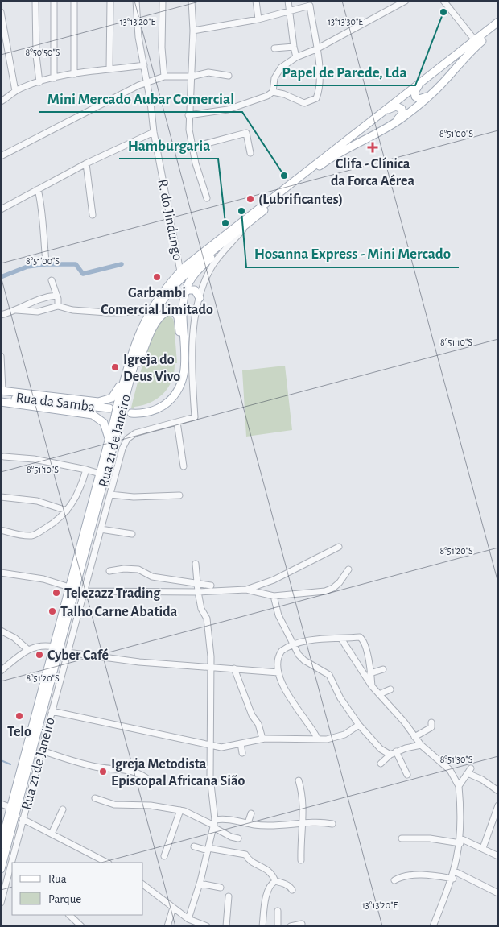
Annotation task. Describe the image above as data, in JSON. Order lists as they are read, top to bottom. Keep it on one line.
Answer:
{"streets":{"main road":["Rua da Samba","Rua 21 de Janeiro"],"street":["R. do Jindungo"]},"places":{"other":["Papel de Parede, Lda","Mini Mercado Aubar Comercial","(Lubrificantes)","Hosanna Express - Mini Mercado","Hamburgaria","Garbambi Comercial Limitado","Igreja do Deus Vivo","Telezazz Trading","Talho Carne Abatida","Cyber Café","Telo","Igreja Metodista Episcopal Africana Sião"],"health":["Clifa - Clínica da Forca Aérea"]},"legend":["Rua","Parque"],"coordinates":["13°13'20\"E","13°13'30\"E","8°50'50\"S","8°51'00\"S","8°51'10\"S","8°51'20\"S","8°51'30\"S"]}
